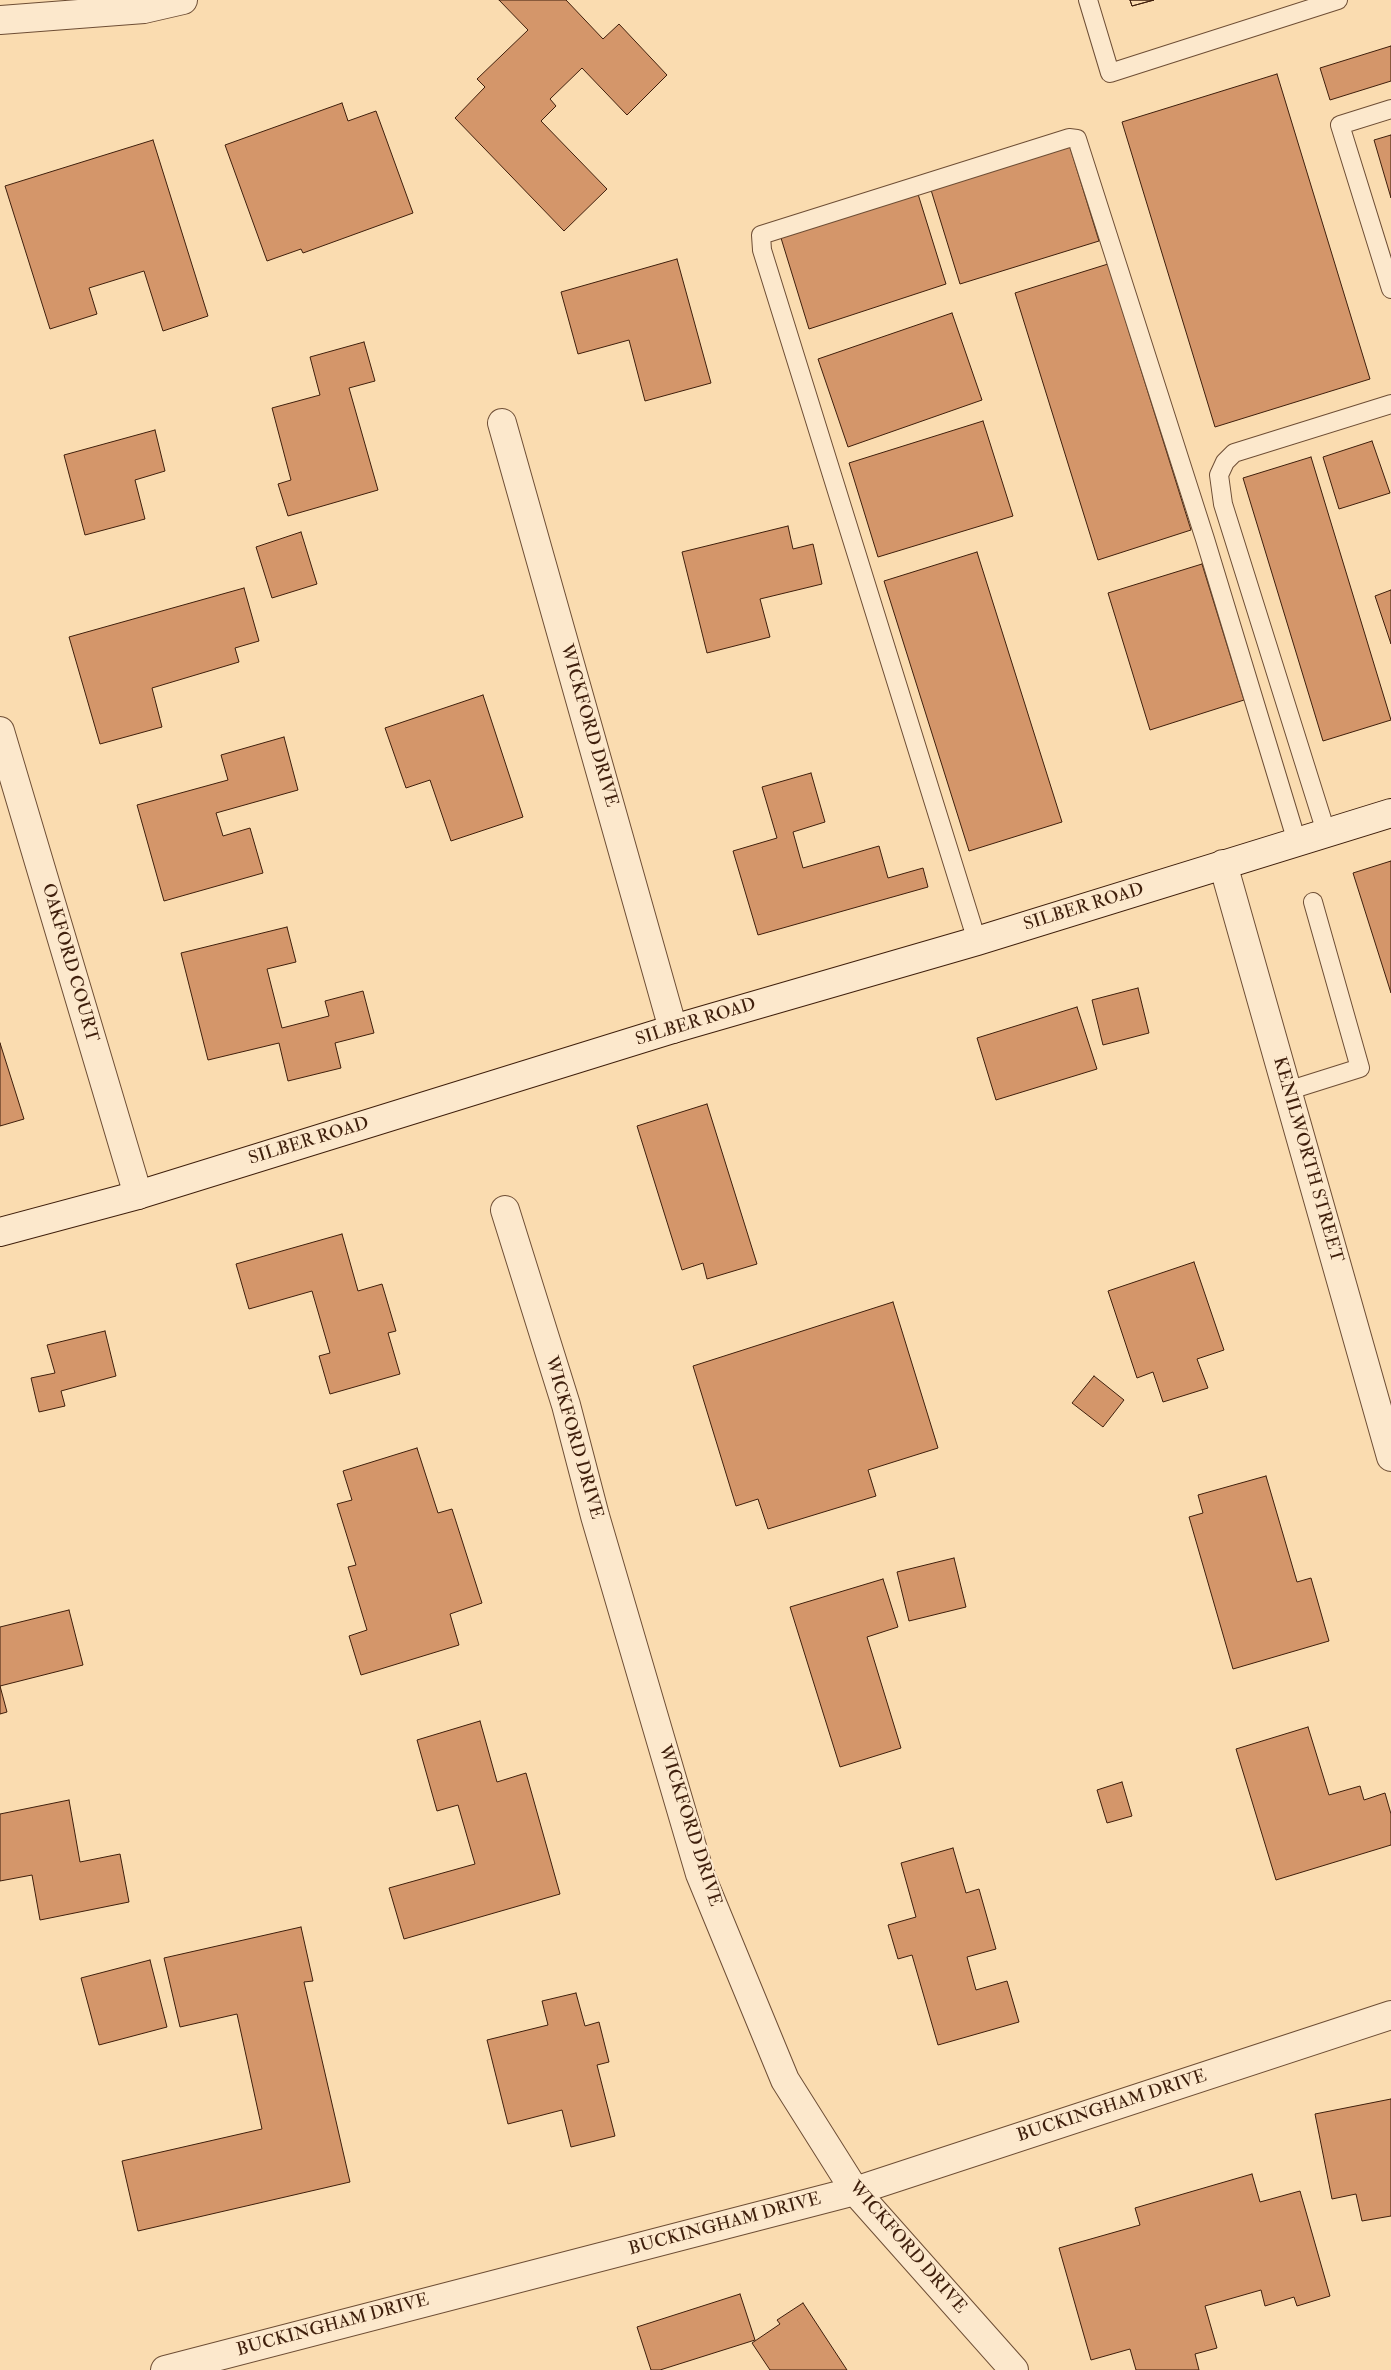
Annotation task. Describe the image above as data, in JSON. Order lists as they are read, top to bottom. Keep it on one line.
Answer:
{"streets":{"street":["WICKFORD DRIVE","SILBER ROAD","OAKFORD COURT","KENILWORTH STREET","BUCKINGHAM DRIVE"]},"crossings":[["WICKFORD DRIVE","SILBER ROAD"],["WICKFORD DRIVE","BUCKINGHAM DRIVE"],["SILBER ROAD","OAKFORD COURT"],["SILBER ROAD","KENILWORTH STREET"]]}
